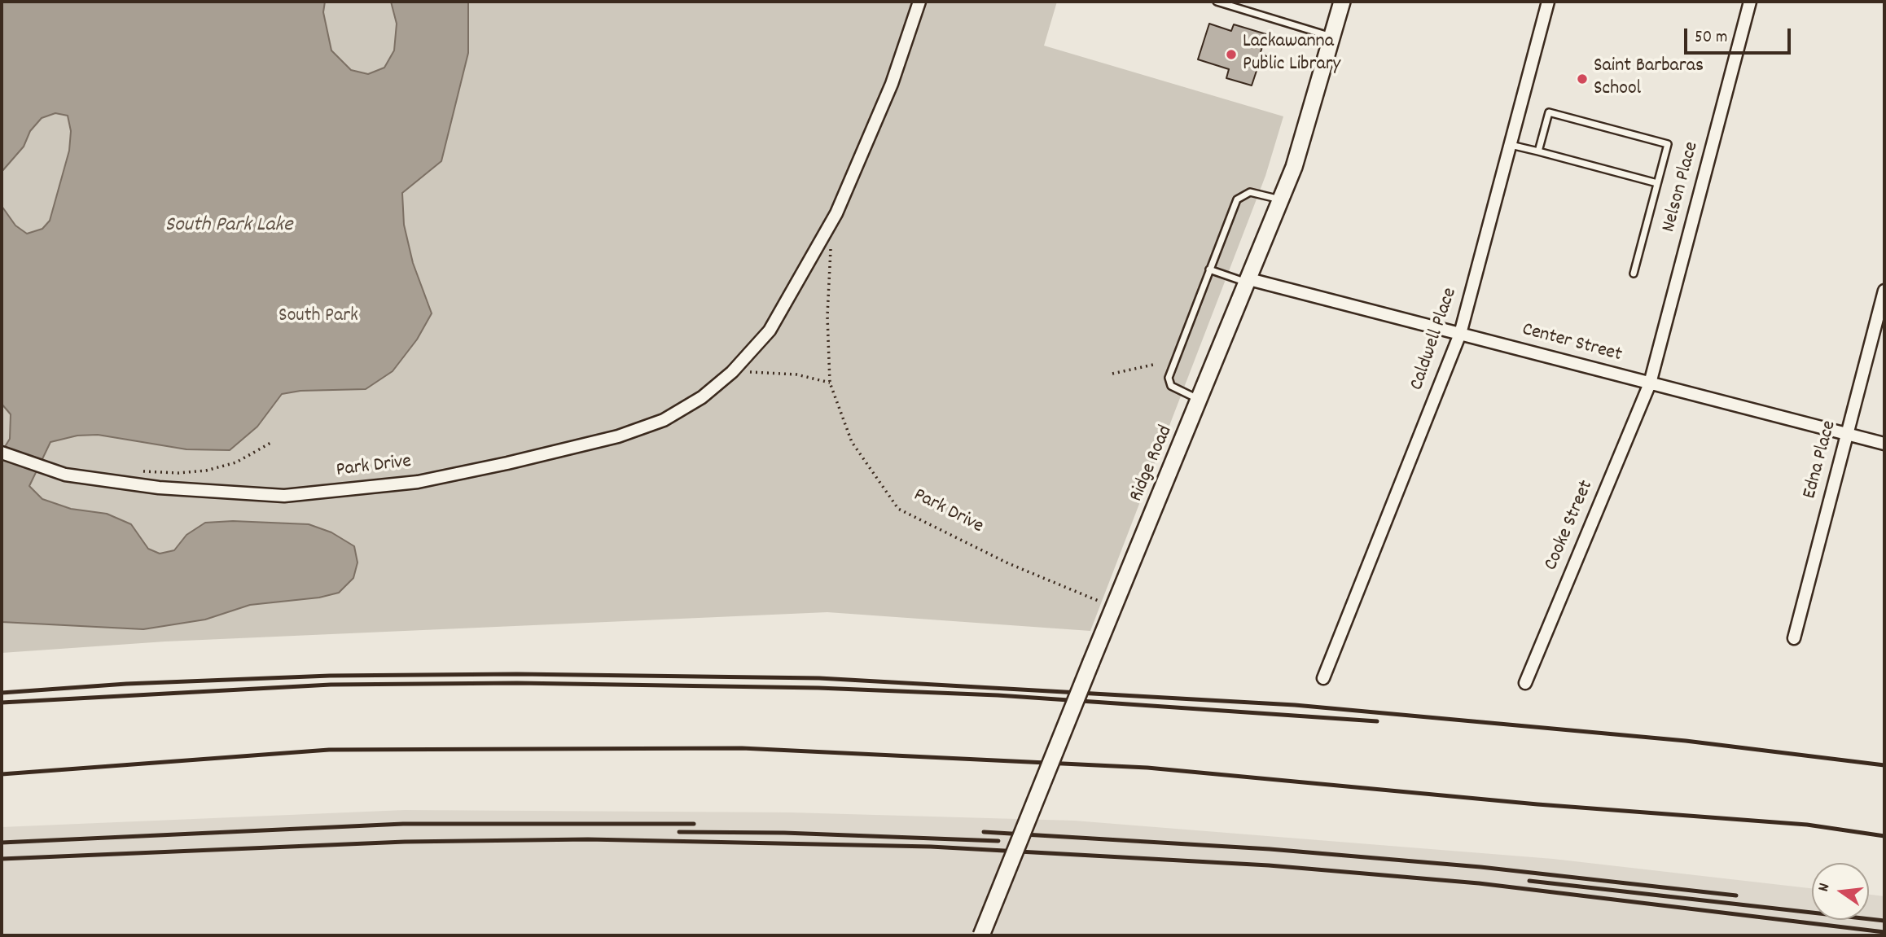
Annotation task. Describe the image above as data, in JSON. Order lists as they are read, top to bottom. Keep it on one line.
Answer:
{"streets":{"main road":["Ridge Road"],"street":["Nelson Place","Caldwell Place","Center Street","Edna Place","Park Drive","Cooke Street"]},"crossings":[["Nelson Place","Center Street"],["Nelson Place","Cooke Street"],["Caldwell Place","Center Street"],["Center Street","Edna Place"],["Center Street","Ridge Road"],["Center Street","Cooke Street"],["Ridge Road","Park Drive"]],"water":["South Park Lake"],"parks":["South Park"],"places":["Lackawanna Public Library","Saint Barbaras School"],"scale_bar":"50 m","north":"left"}
